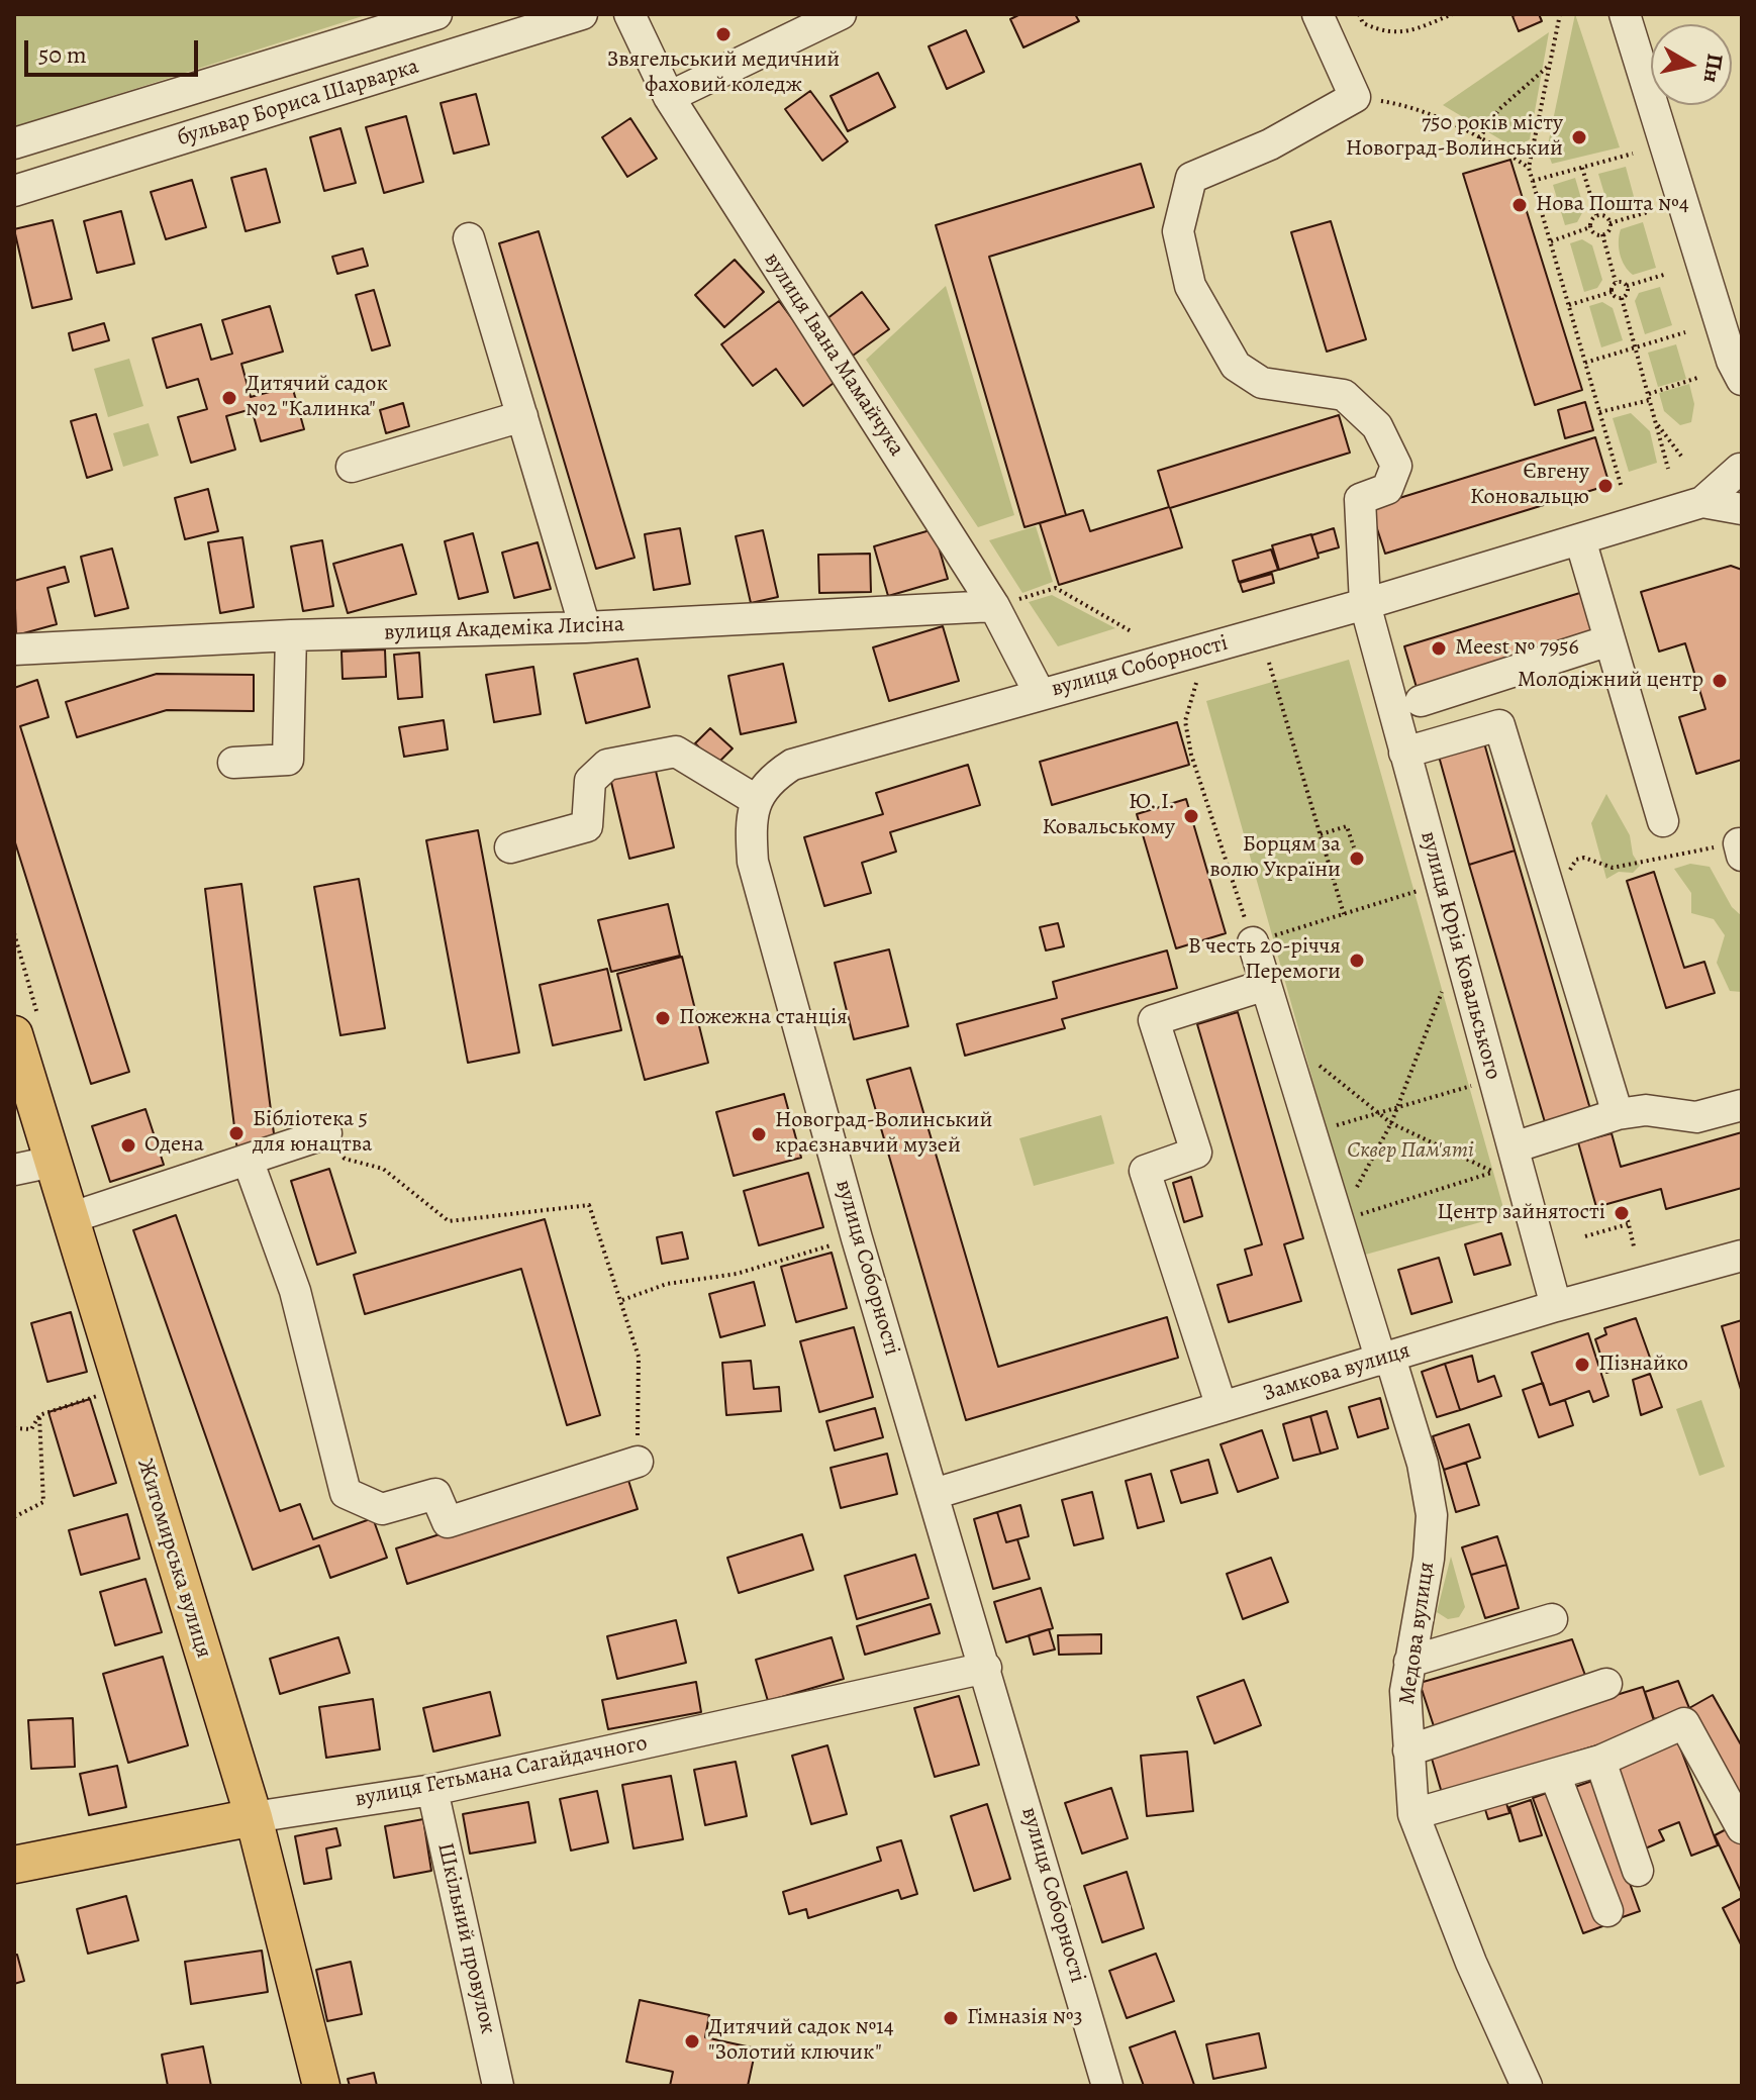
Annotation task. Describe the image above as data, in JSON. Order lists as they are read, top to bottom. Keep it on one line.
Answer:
{"streets":{"main road":["Житомирська вулиця","вулиця Гетьмана Сагайдачного"],"street":["бульвар Бориса Шарварка","вулиця Івана Мамайчука","вулиця Академіка Лисіна","вулиця Соборності","вулиця Юрія Ковальського","Замкова вулиця","Медова вулиця","Шкільний провулок"]},"crossings":[["вулиця Івана Мамайчука","вулиця Академіка Лисіна"],["вулиця Івана Мамайчука","вулиця Соборності"],["вулиця Соборності","вулиця Юрія Ковальського"],["вулиця Соборності","Замкова вулиця"],["вулиця Соборності","вулиця Гетьмана Сагайдачного"],["вулиця Юрія Ковальського","Замкова вулиця"],["Замкова вулиця","Медова вулиця"],["Житомирська вулиця","вулиця Гетьмана Сагайдачного"],["вулиця Гетьмана Сагайдачного","Шкільний провулок"]],"parks":["Сквер Пам'яті"],"places":["Звягельський медичний фаховий коледж","750 років місту Новоград-Волинський","Нова Пошта №4","Дитячий садок №2 \"Калинка\"","Євгену Коновальцю","Meest № 7956","Молодіжний центр","Ю. І. Ковальському","Борцям за волю України","В честь 20-річчя Перемоги","Пожежна станція","Бібліотека 5 для юнацтва","Новоград-Волинський краєзнавчий музей","Одена","Центр зайнятості","Пізнайко","Гімназія №3","Дитячий садок №14 \"Золотий ключик\""],"scale_bar":"50 m","north":"right"}
